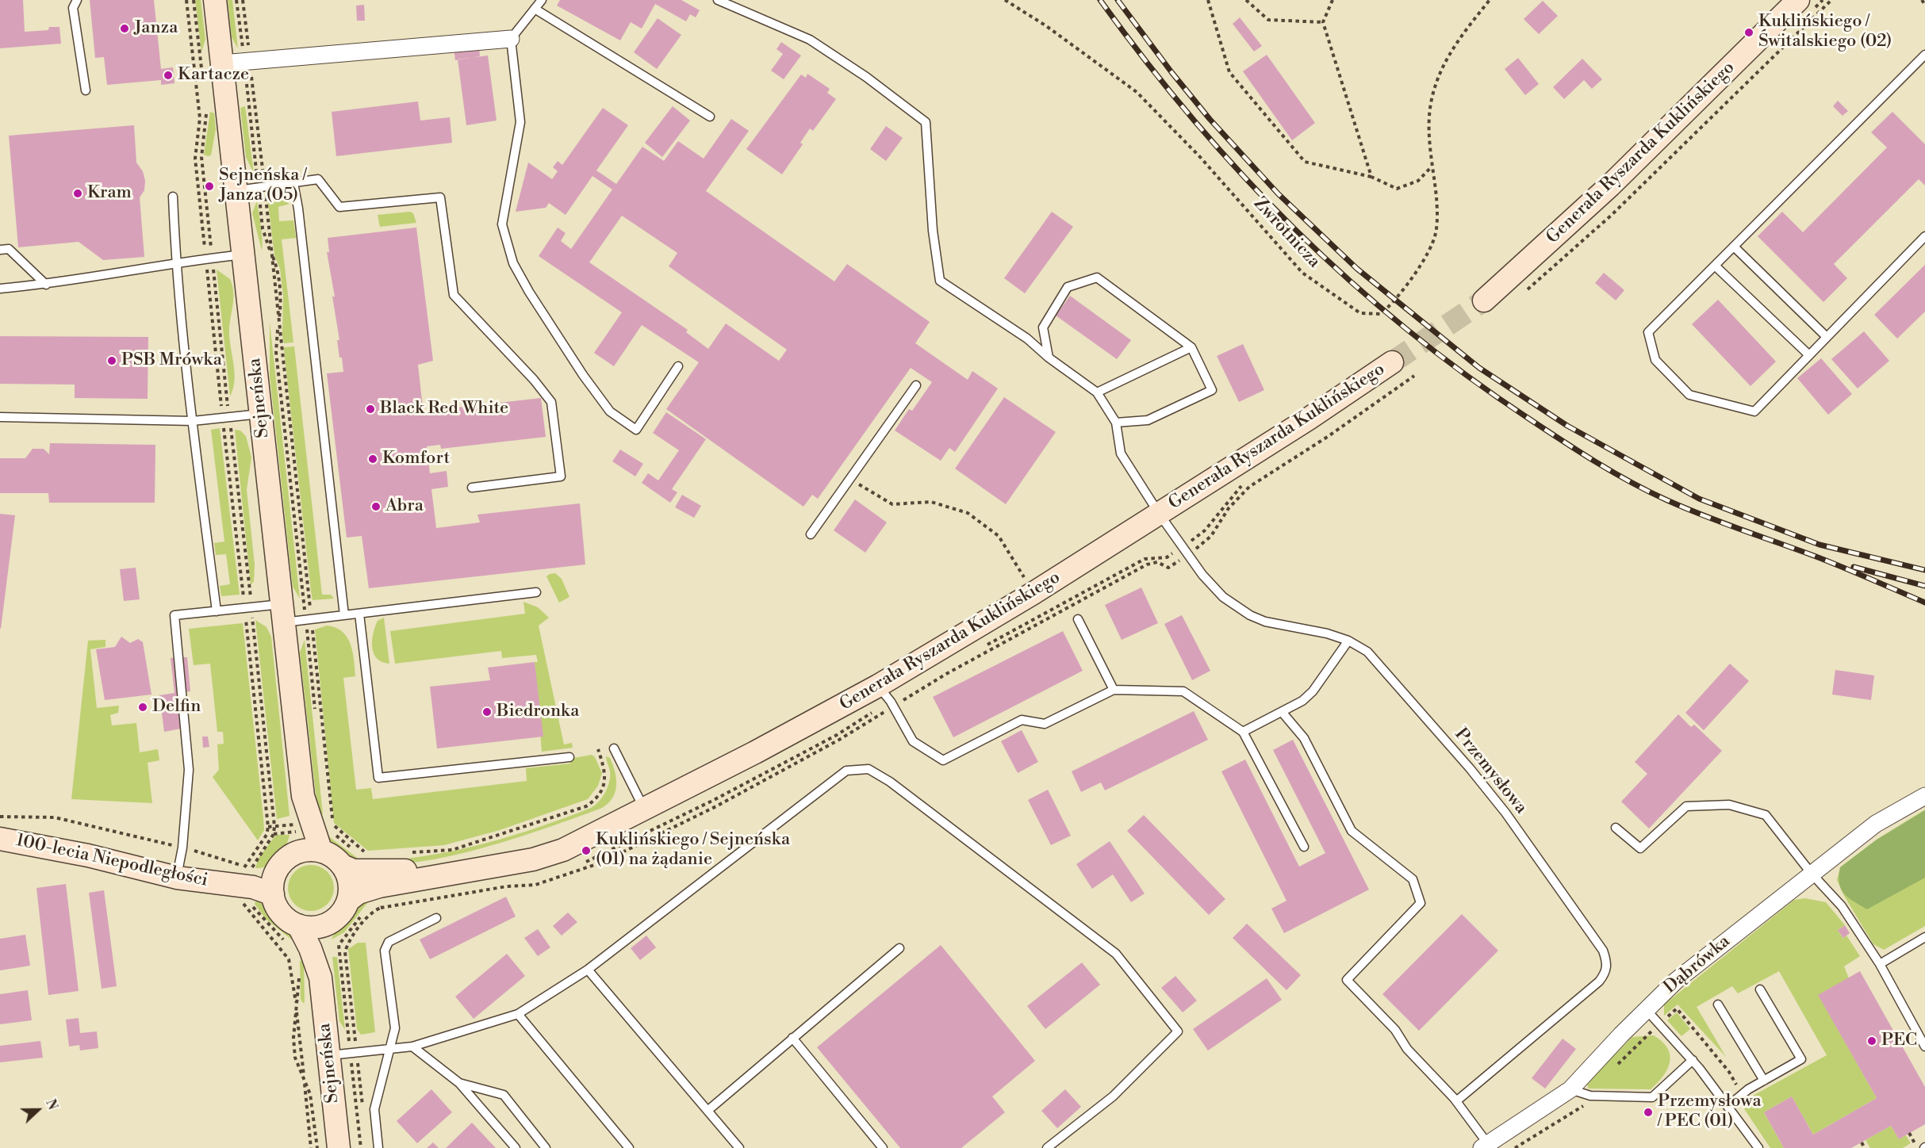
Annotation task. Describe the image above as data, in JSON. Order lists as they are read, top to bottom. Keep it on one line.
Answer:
{"streets":{"main road":["Generała Ryszarda Kuklińskiego","Sejneńska","100-lecia Niepodległości"],"street":["Dąbrówka"],"lane":["Przemysłowa"],"path":["Zwrotnicza"]},"crossings":[["Generała Ryszarda Kuklińskiego","Sejneńska"],["Generała Ryszarda Kuklińskiego","Przemysłowa"]],"places":["Janza","Kuklińskiego / Świtalskiego (02)","Kartacze","Sejneńska / Janza (05)","Kram","PSB Mrówka","Black Red White","Komfort","Abra","Delfin","Biedronka","Kuklińskiego / Sejneńska (01) na żądanie","PEC","Przemysłowa / PEC (01)"],"north":"right"}
